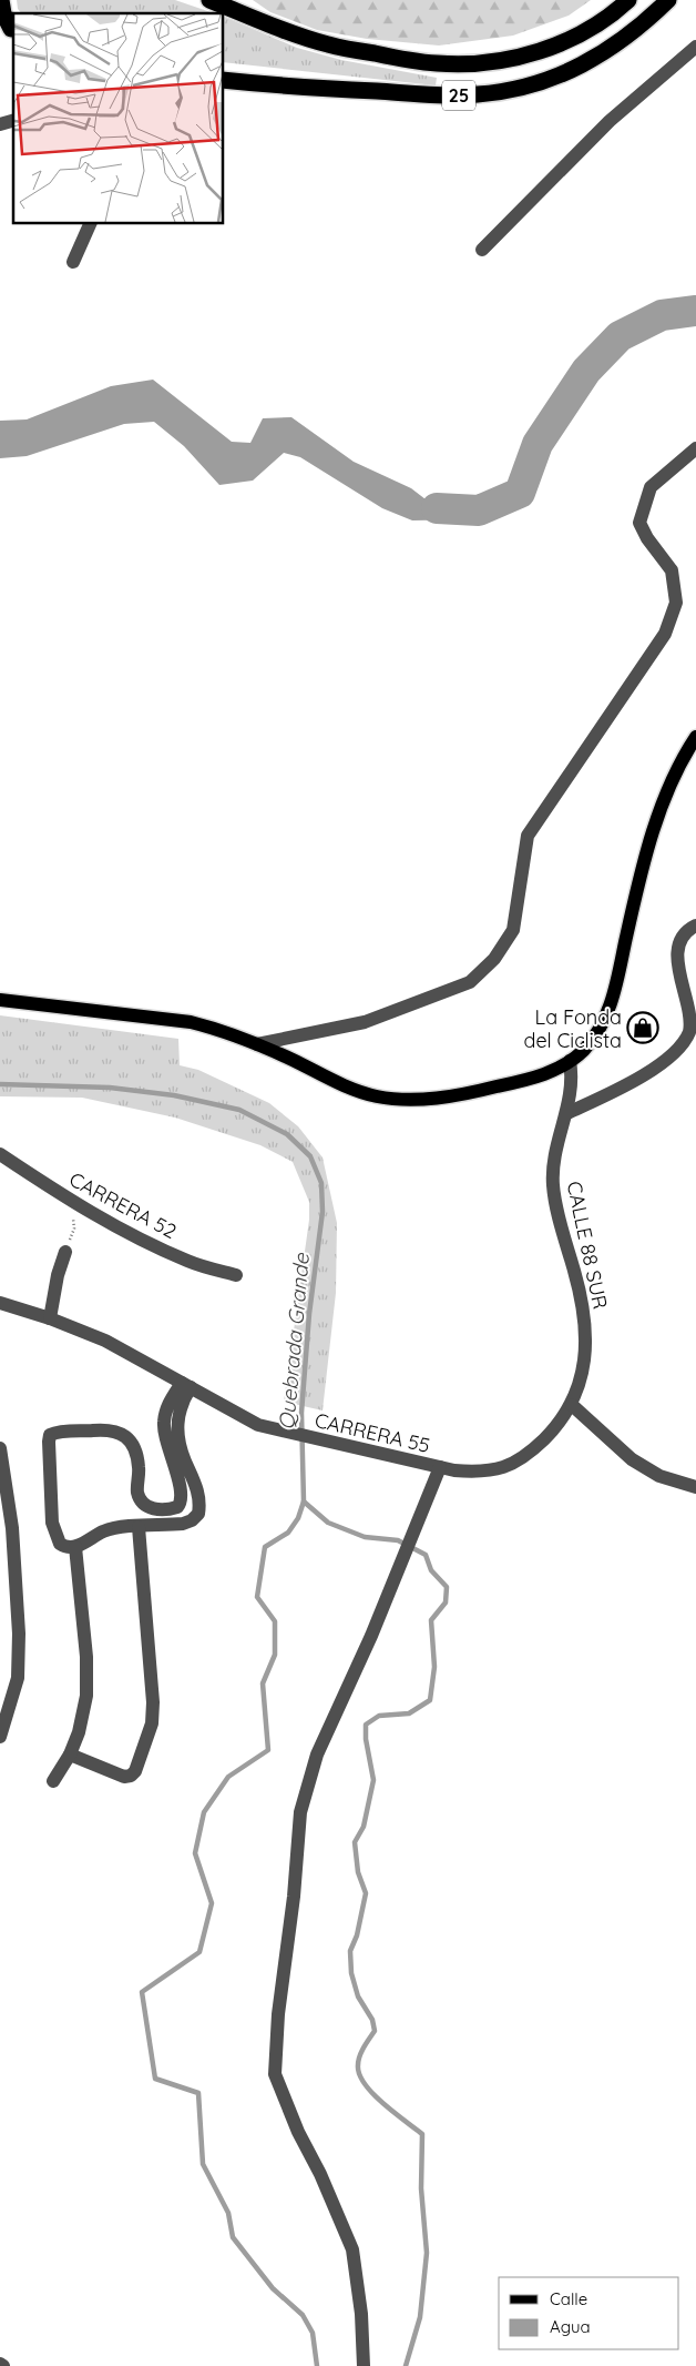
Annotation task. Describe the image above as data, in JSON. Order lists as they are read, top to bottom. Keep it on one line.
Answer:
{"streets":{"highway":["25"],"street":["CARRERA 52","CALLE 88 SUR","CARRERA 55"]},"crossings":[["CALLE 88 SUR","CARRERA 55"]],"water":["Quebrada Grande"],"places":{"shop":["La Fonda del Ciclista"]},"legend":["Calle","Agua"]}
